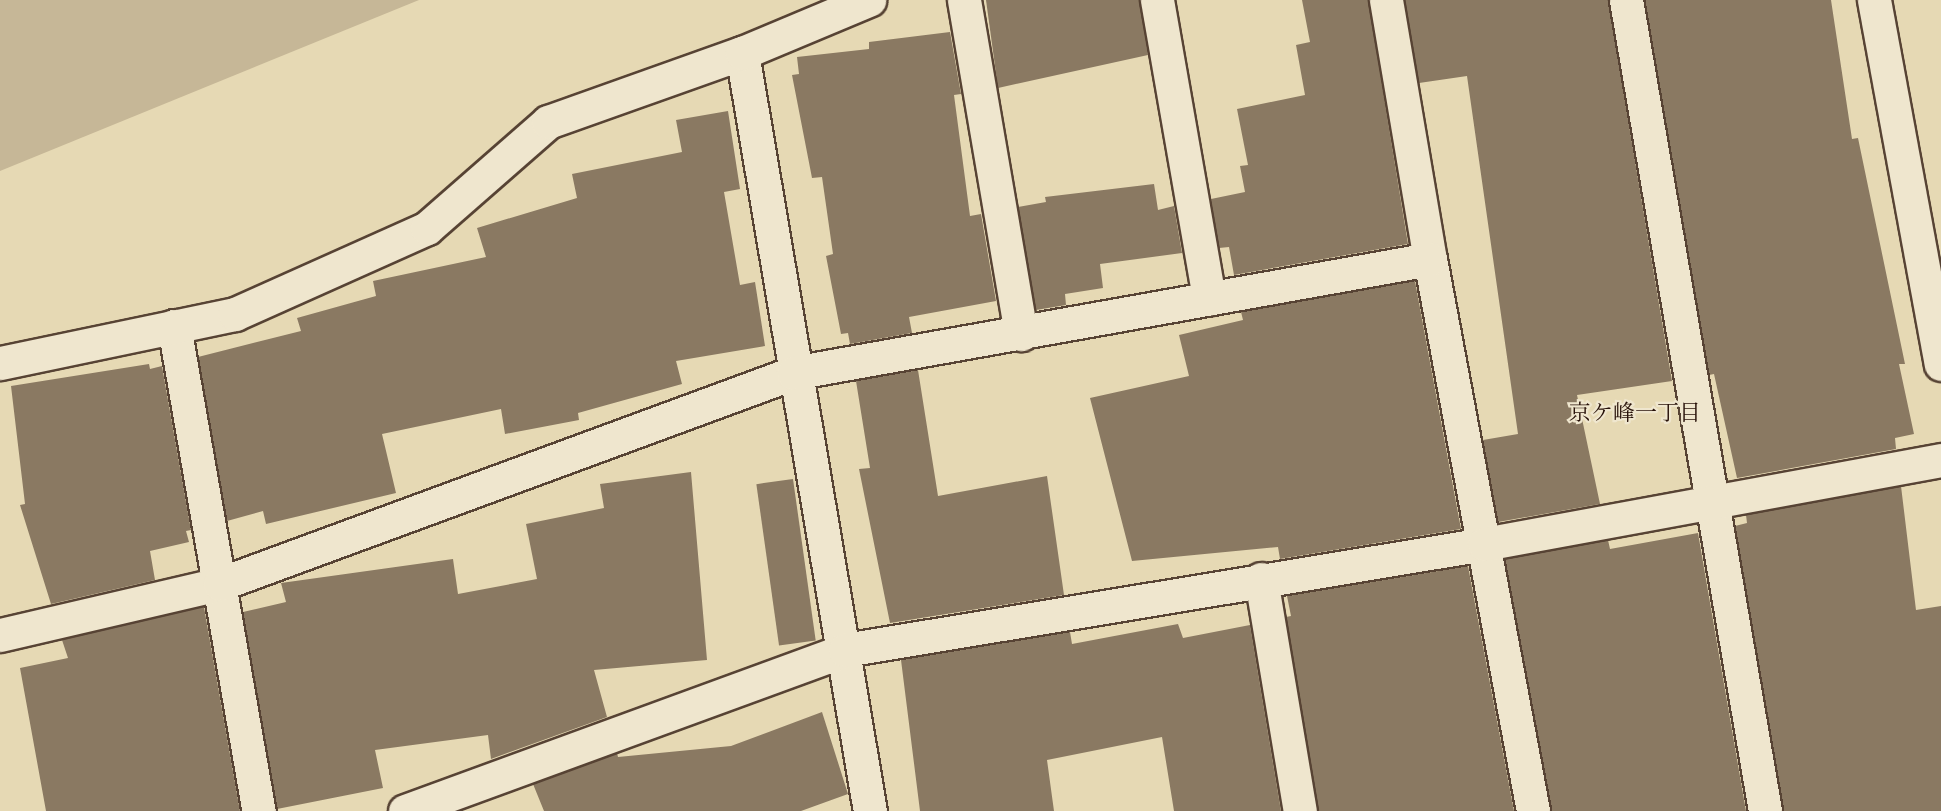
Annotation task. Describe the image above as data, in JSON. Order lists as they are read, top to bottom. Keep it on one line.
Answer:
{"districts":["京ケ峰一丁目"]}
